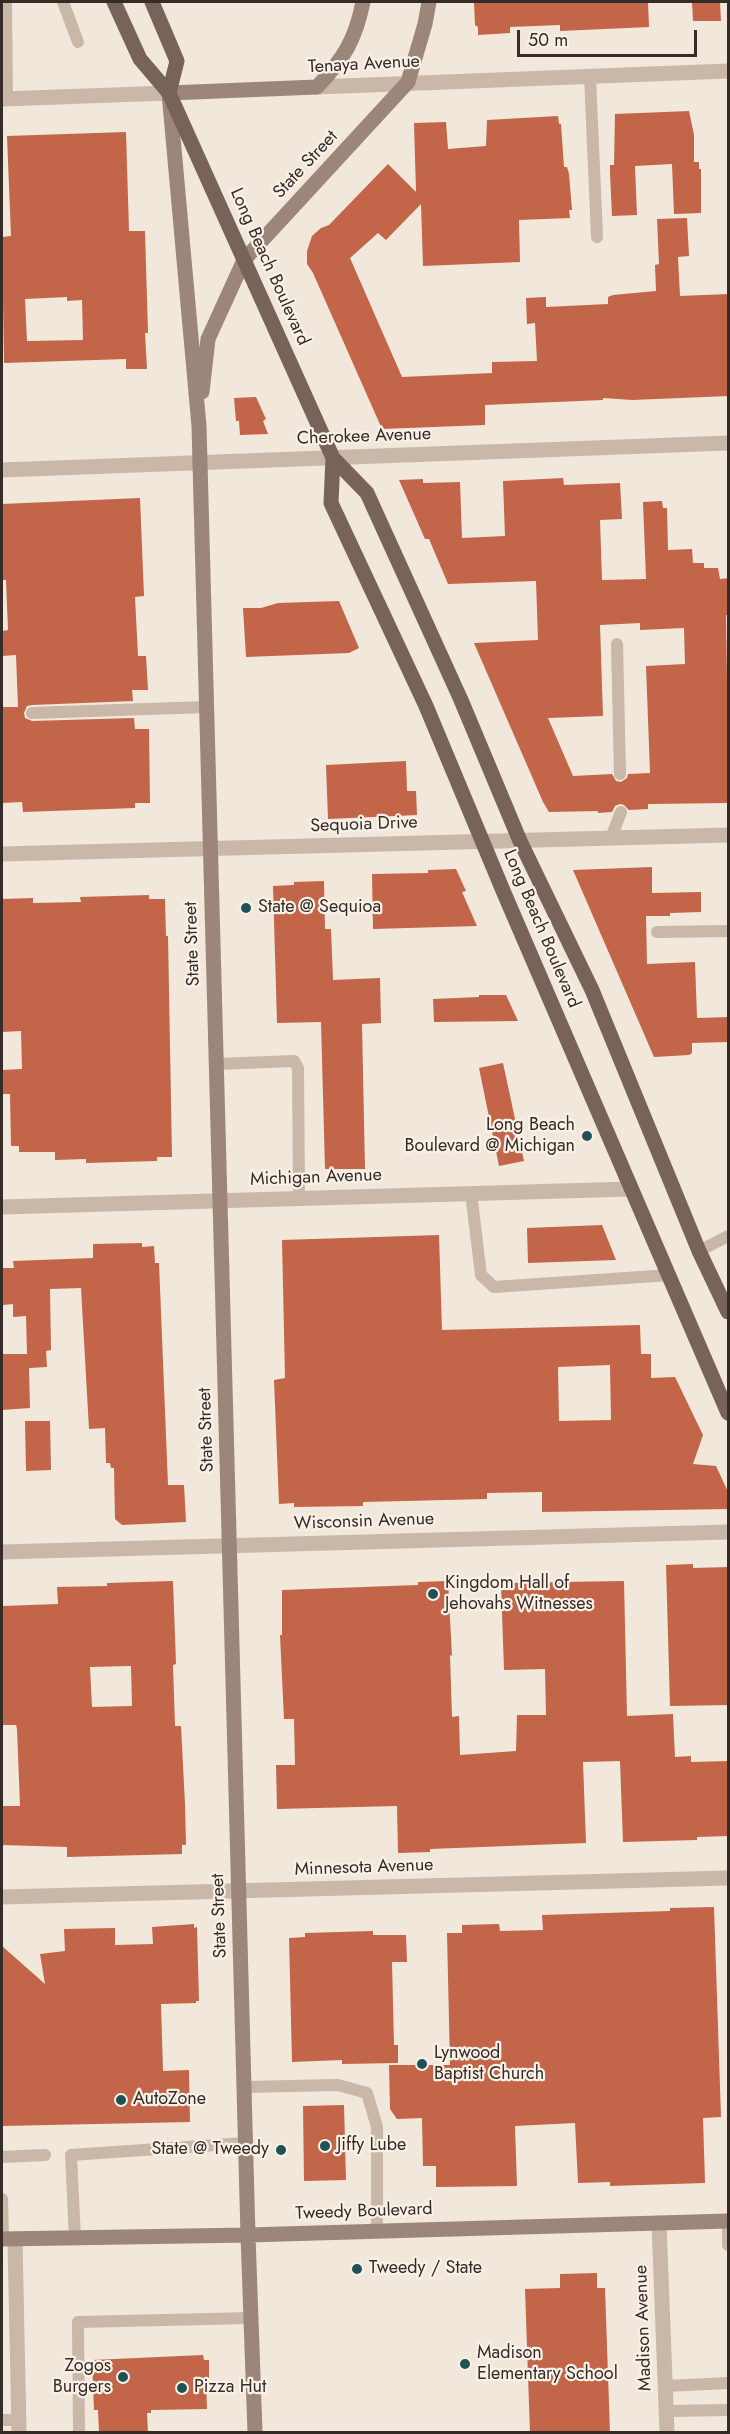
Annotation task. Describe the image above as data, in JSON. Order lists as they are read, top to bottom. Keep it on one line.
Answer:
{"streets":{"main road":["Tenaya Avenue","State Street","Long Beach Boulevard","Tweedy Boulevard"],"street":["Cherokee Avenue","Sequoia Drive","Michigan Avenue","Wisconsin Avenue","Minnesota Avenue","Madison Avenue"]},"crossings":[["Tenaya Avenue","State Street"],["Tenaya Avenue","Long Beach Boulevard"],["State Street","Long Beach Boulevard"],["State Street","Cherokee Avenue"],["State Street","Sequoia Drive"],["State Street","Michigan Avenue"],["State Street","Wisconsin Avenue"],["State Street","Minnesota Avenue"],["State Street","Tweedy Boulevard"],["Long Beach Boulevard","Cherokee Avenue"],["Long Beach Boulevard","Sequoia Drive"],["Long Beach Boulevard","Michigan Avenue"],["Tweedy Boulevard","Madison Avenue"]],"places":["State @ Sequioa","Long Beach Boulevard @ Michigan","Kingdom Hall of Jehovahs Witnesses","Lynwood Baptist Church","AutoZone","Jiffy Lube","State @ Tweedy","Tweedy / State","Madison Elementary School","Zogos Burgers","Pizza Hut"],"scale_bar":"50 m"}
